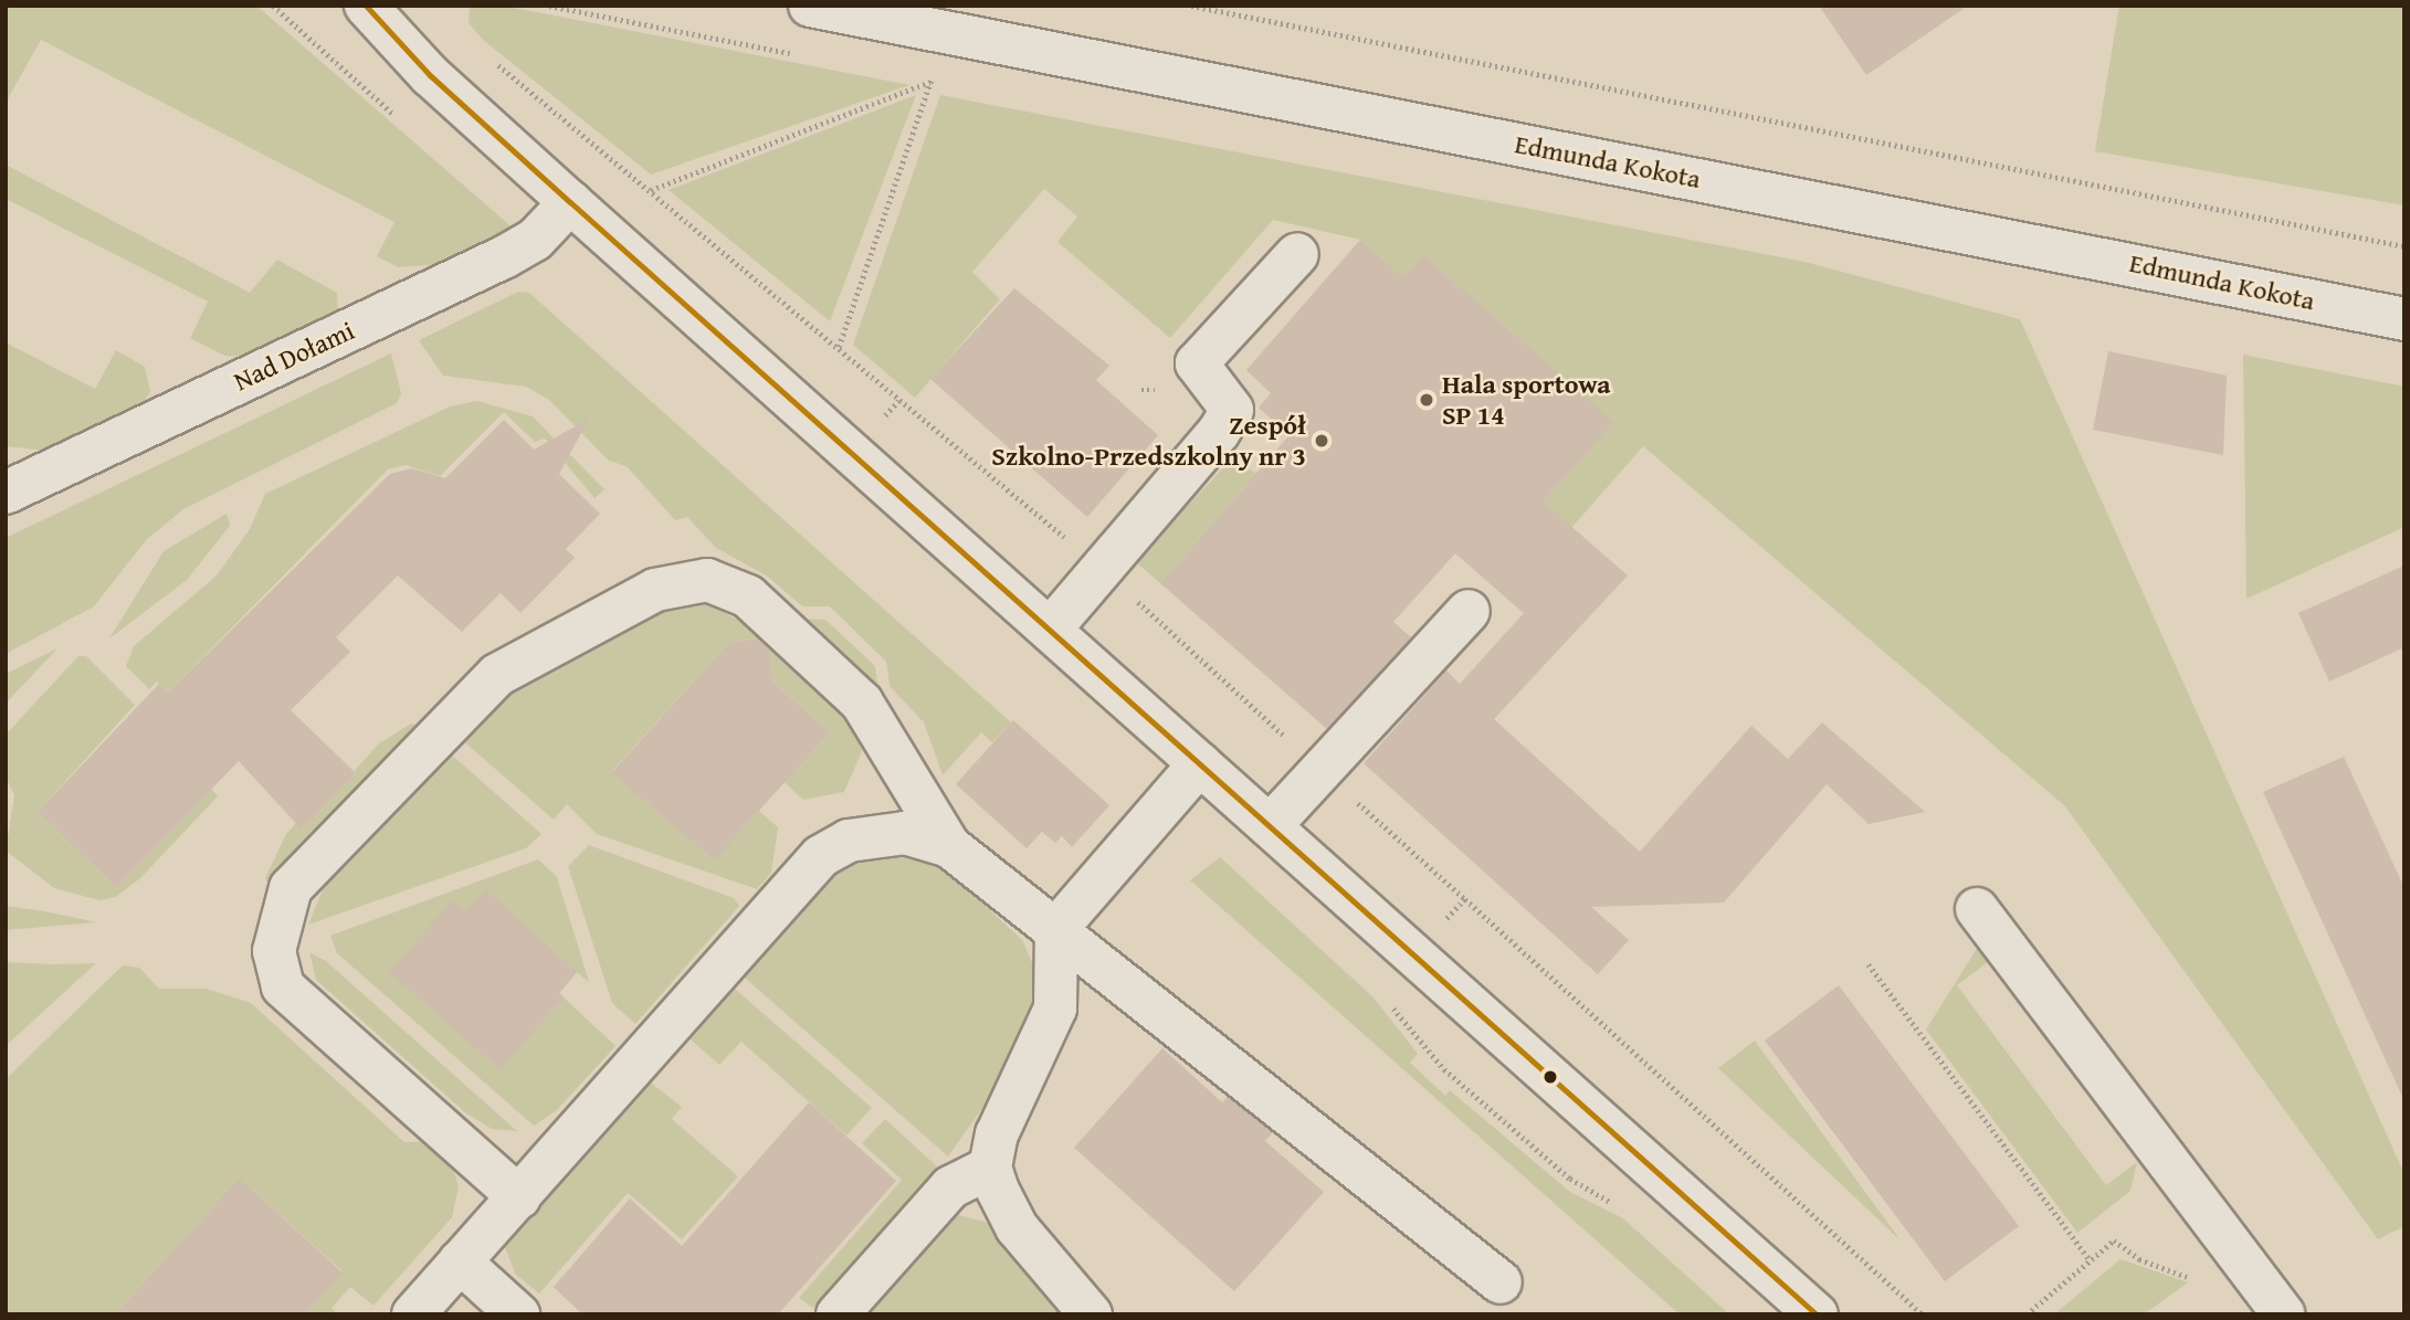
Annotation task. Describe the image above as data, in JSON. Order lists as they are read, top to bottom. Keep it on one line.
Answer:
{"streets":{"street":["Edmunda Kokota","Nad Dołami"]},"places":["Hala sportowa SP 14","Zespół Szkolno-Przedszkolny nr 3"]}
